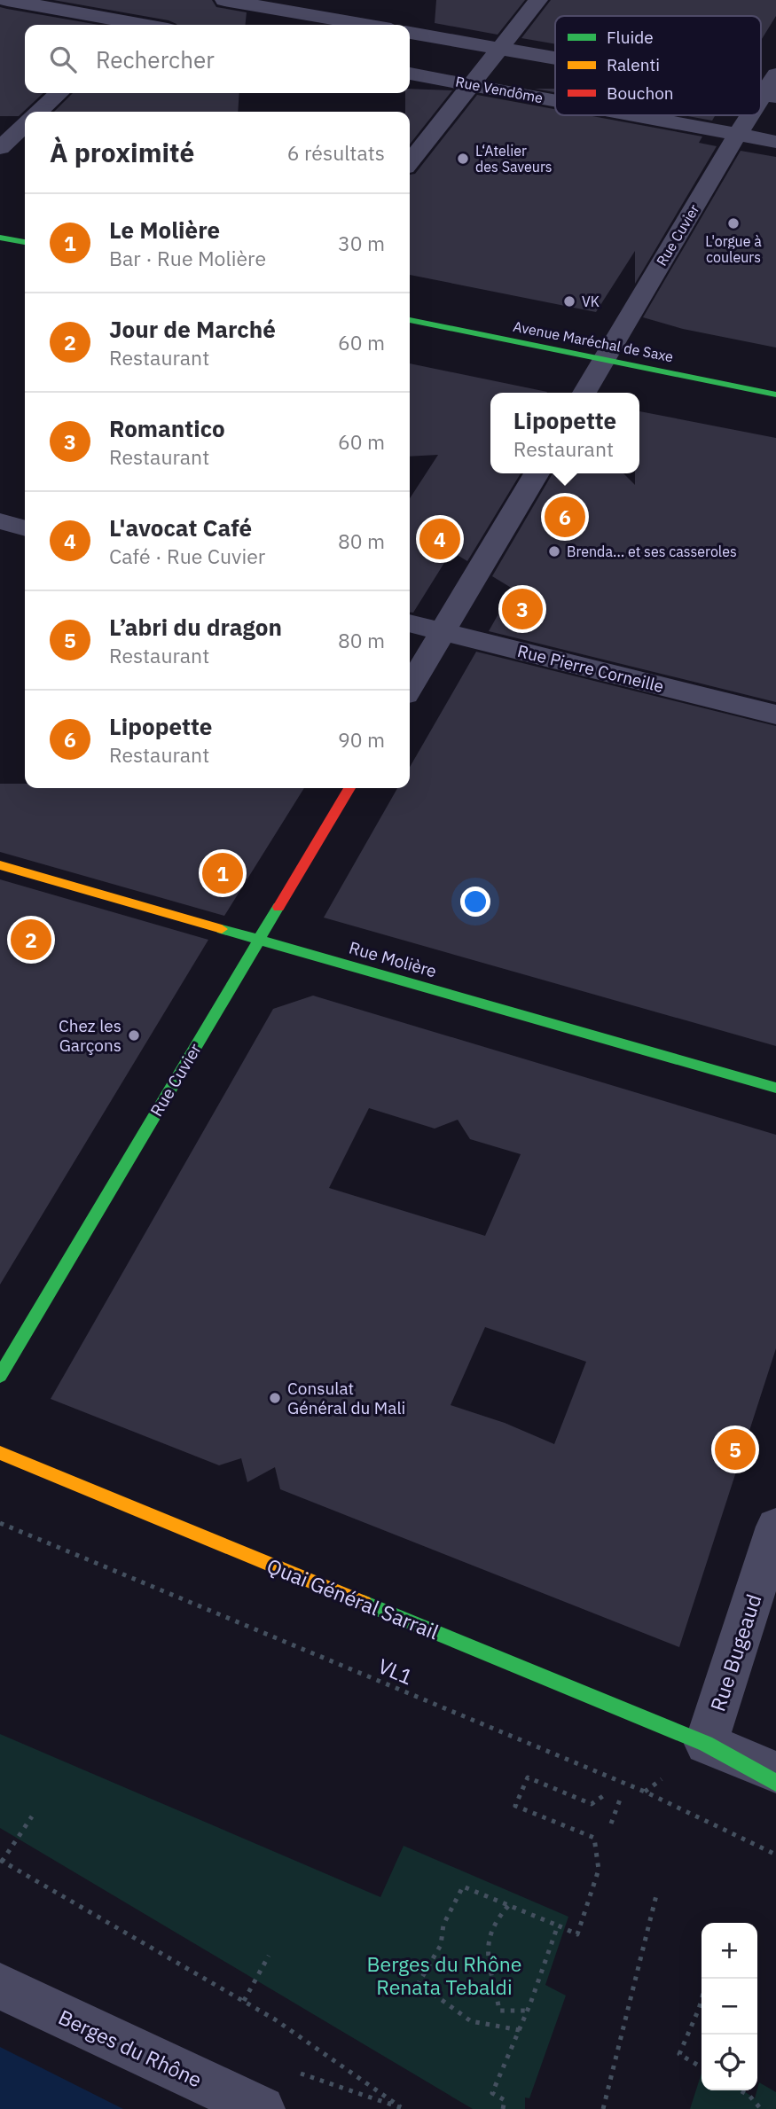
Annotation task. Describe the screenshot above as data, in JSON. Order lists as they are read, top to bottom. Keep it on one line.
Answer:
{"streets":{"street":["Rue Vendôme","Rue Cuvier","Avenue Maréchal de Saxe","Rue Pierre Corneille","Rue Molière","Quai Général Sarrail","Rue Bugeaud","Berges du Rhône"],"path":["VL1"]},"crossings":[["Rue Vendôme","Rue Cuvier"],["Rue Cuvier","Avenue Maréchal de Saxe"],["Rue Cuvier","Rue Molière"],["Quai Général Sarrail","Rue Bugeaud"]],"parks":["Berges du Rhône Renata Tebaldi"],"places":["L‘Atelier des Saveurs","L'orgue à couleurs","VK","Brenda... et ses casseroles","Chez les Garçons","Consulat Général du Mali"],"legend":["Fluide","Ralenti","Bouchon"],"page":{"search":"Rechercher","heading":["À proximité","6 résultats"],"list":[{"mark":"1","name":"Le Molière","note":"Bar · Rue Molière","value":"30 m"},{"mark":"2","name":"Jour de Marché","note":"Restaurant","value":"60 m"},{"mark":"3","name":"Romantico","note":"Restaurant","value":"60 m"},{"mark":"4","name":"L'avocat Café","note":"Café · Rue Cuvier","value":"80 m"},{"mark":"5","name":"L’abri du dragon","note":"Restaurant","value":"80 m"},{"mark":"6","name":"Lipopette","note":"Restaurant","value":"90 m"}],"popup":["Lipopette","Restaurant"],"pins":["6","4","3","1","2","5"],"map_buttons":["+","−"]}}
